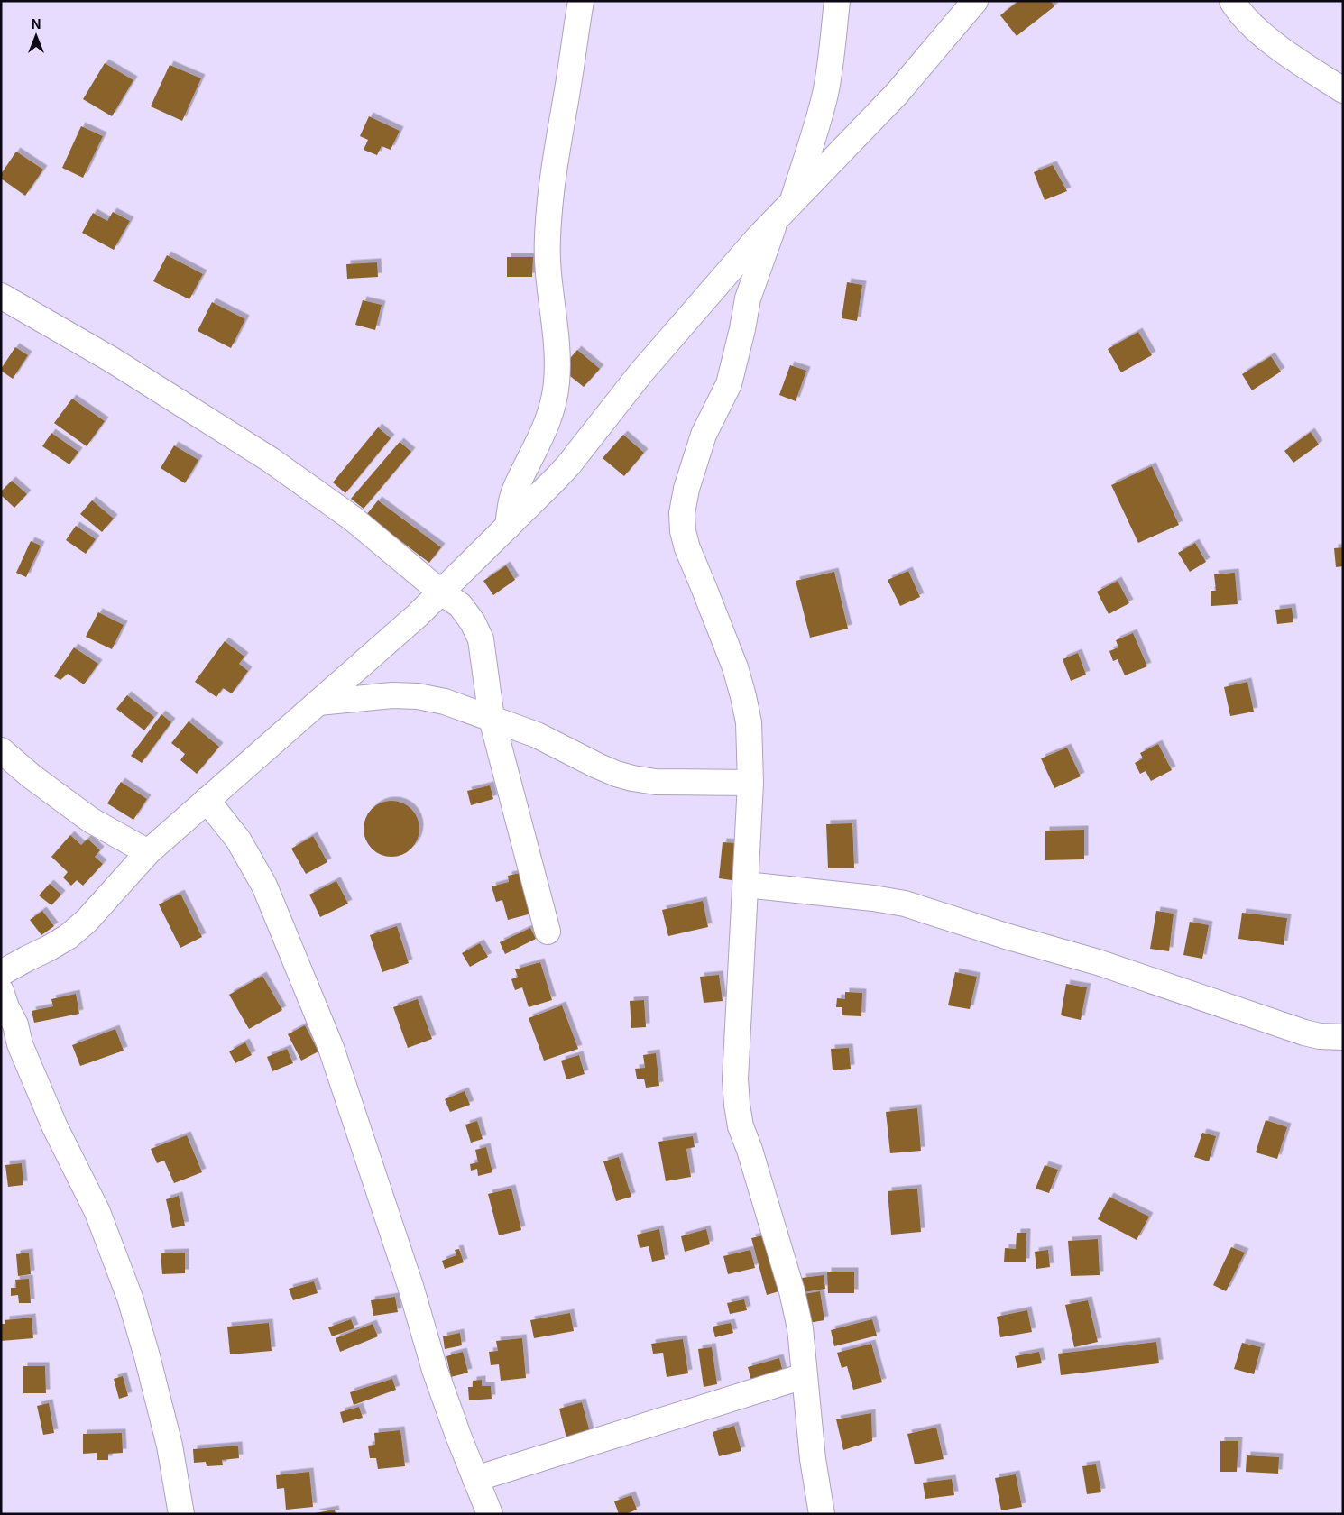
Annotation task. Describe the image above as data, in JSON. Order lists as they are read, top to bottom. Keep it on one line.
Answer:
{"north":"top"}
